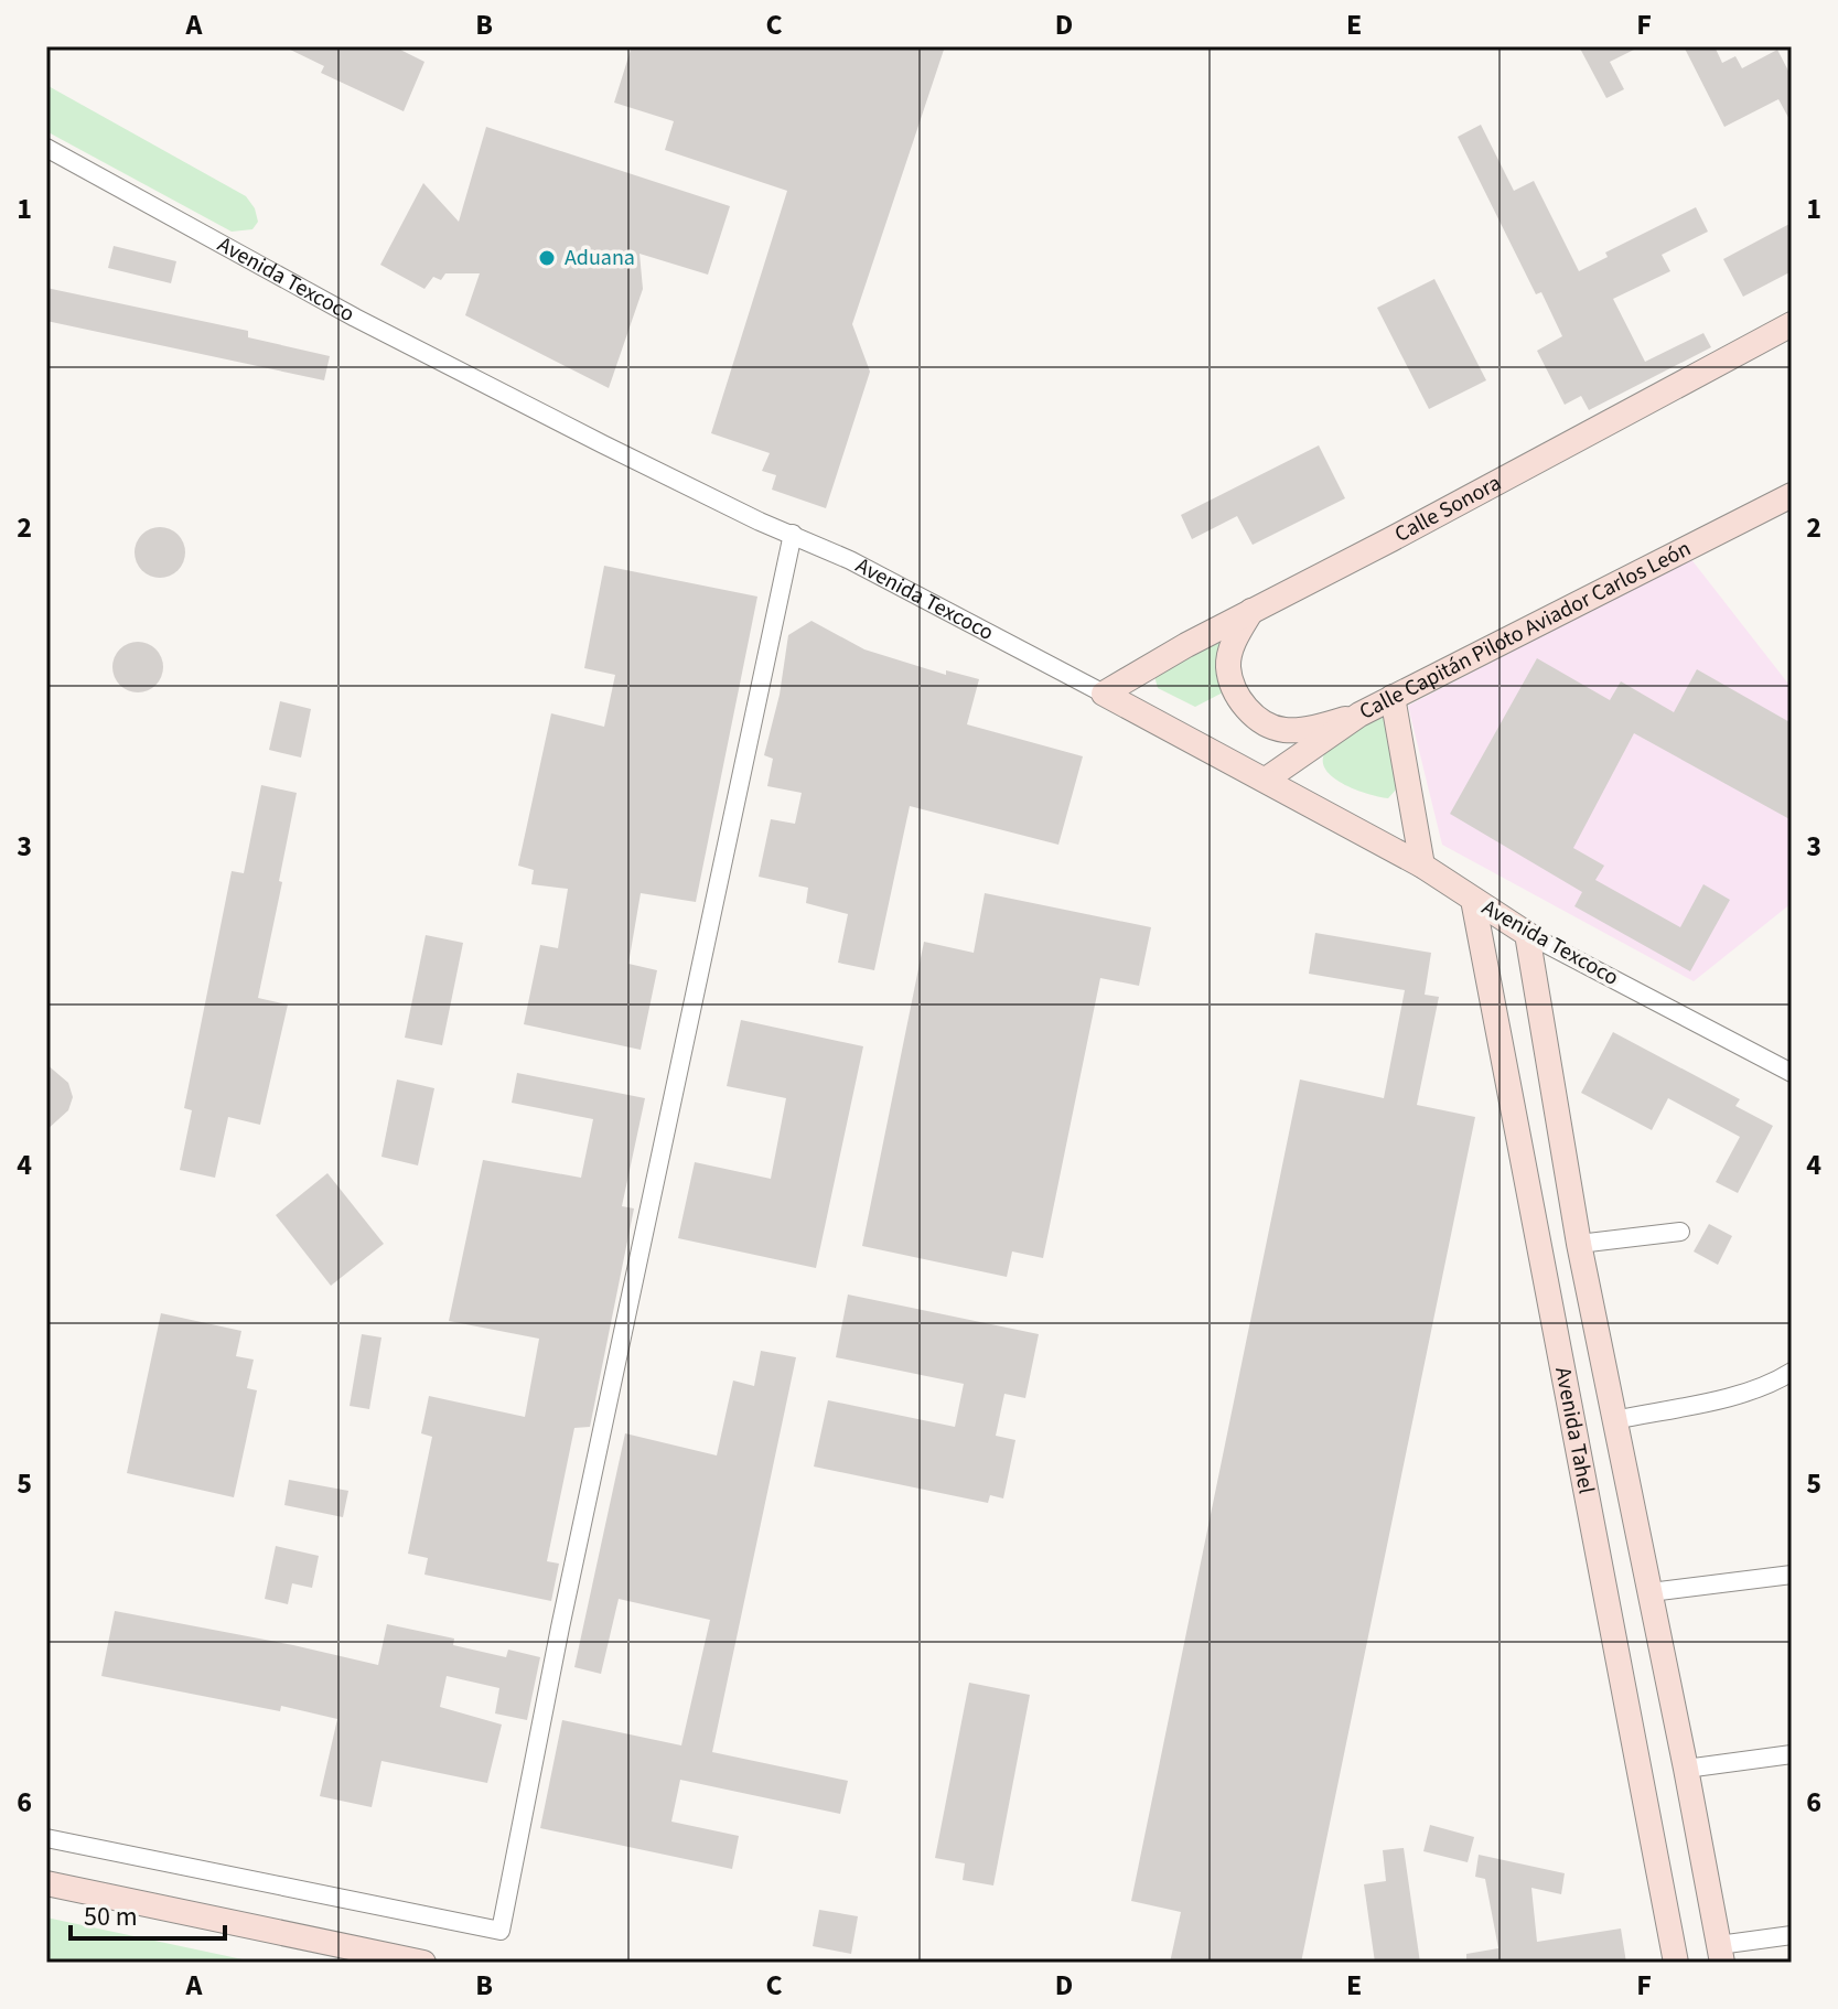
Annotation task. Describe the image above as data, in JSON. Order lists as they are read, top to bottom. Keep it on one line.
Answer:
{"streets":{"street":["Avenida Texcoco","Calle Sonora","Calle Capitán Piloto Aviador Carlos León","Avenida Tahel"]},"crossings":[["Avenida Texcoco","Calle Sonora"],["Avenida Texcoco","Calle Capitán Piloto Aviador Carlos León"],["Avenida Texcoco","Avenida Tahel"]],"places":["Aduana"],"scale_bar":"50 m","grid":{"columns":["A","B","C","D","E","F"],"rows":["1","2","3","4","5","6"]}}
